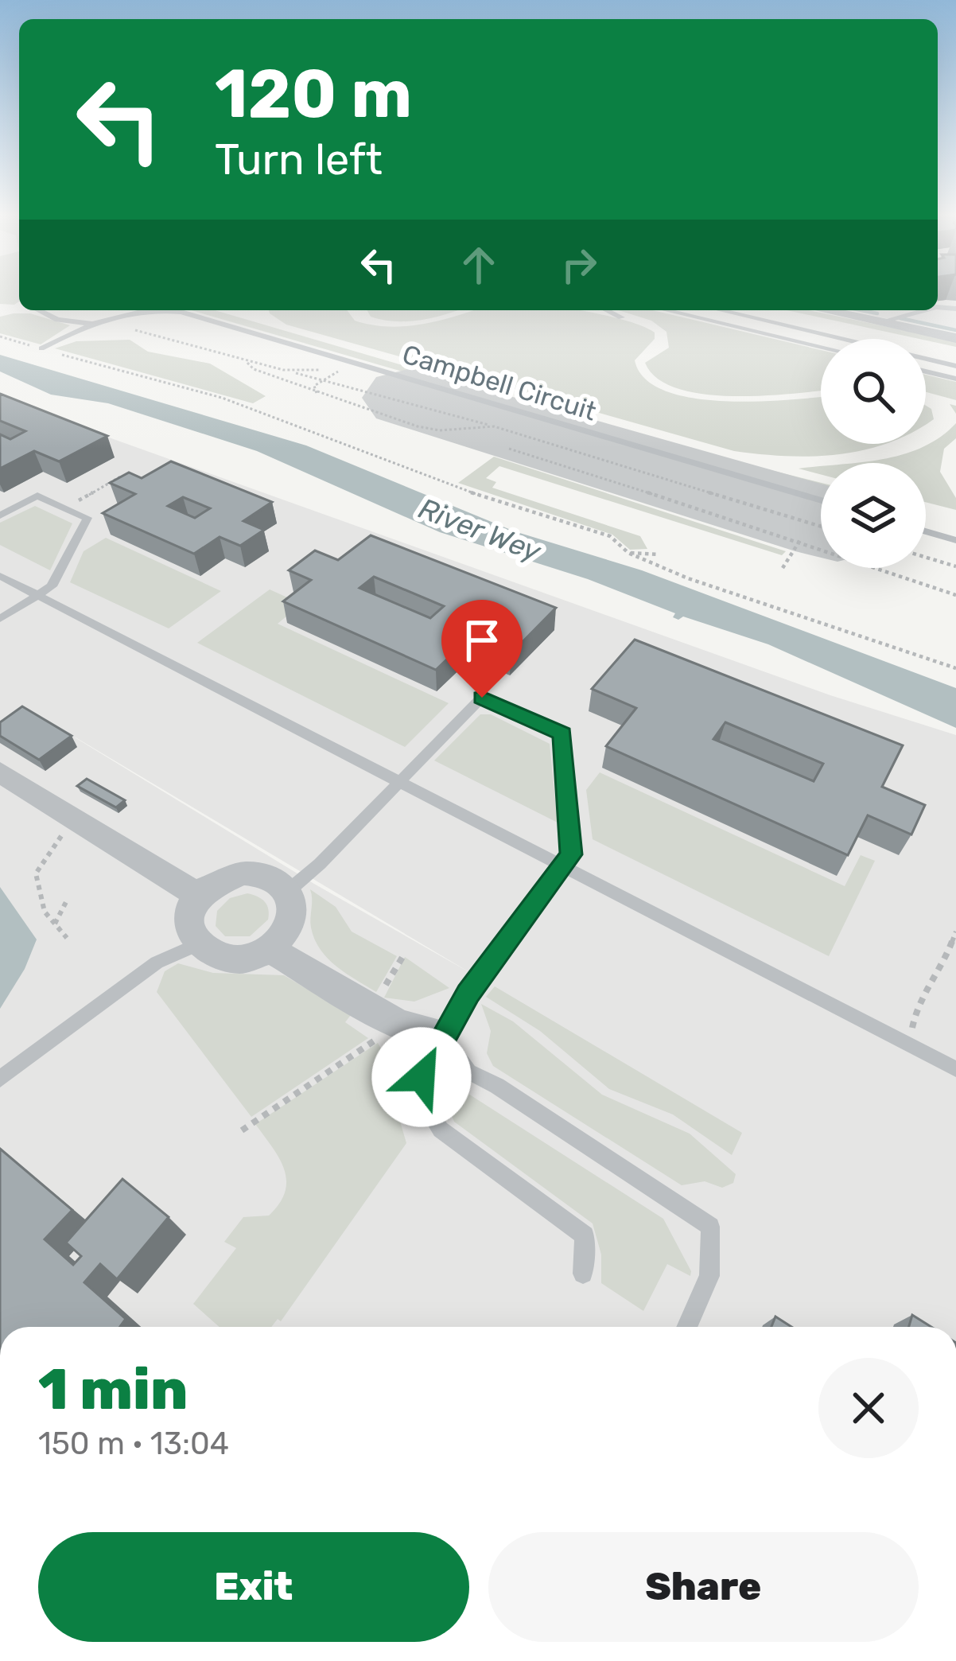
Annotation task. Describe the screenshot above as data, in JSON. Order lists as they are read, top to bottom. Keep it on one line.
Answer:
{"streets":{"lane":["Campbell Circuit"]},"water":["River Wey"],"page":{"turn":["120 m","Turn left"],"heading":["1 min","150 m · 13:04"],"buttons":["Exit","Share"]}}
